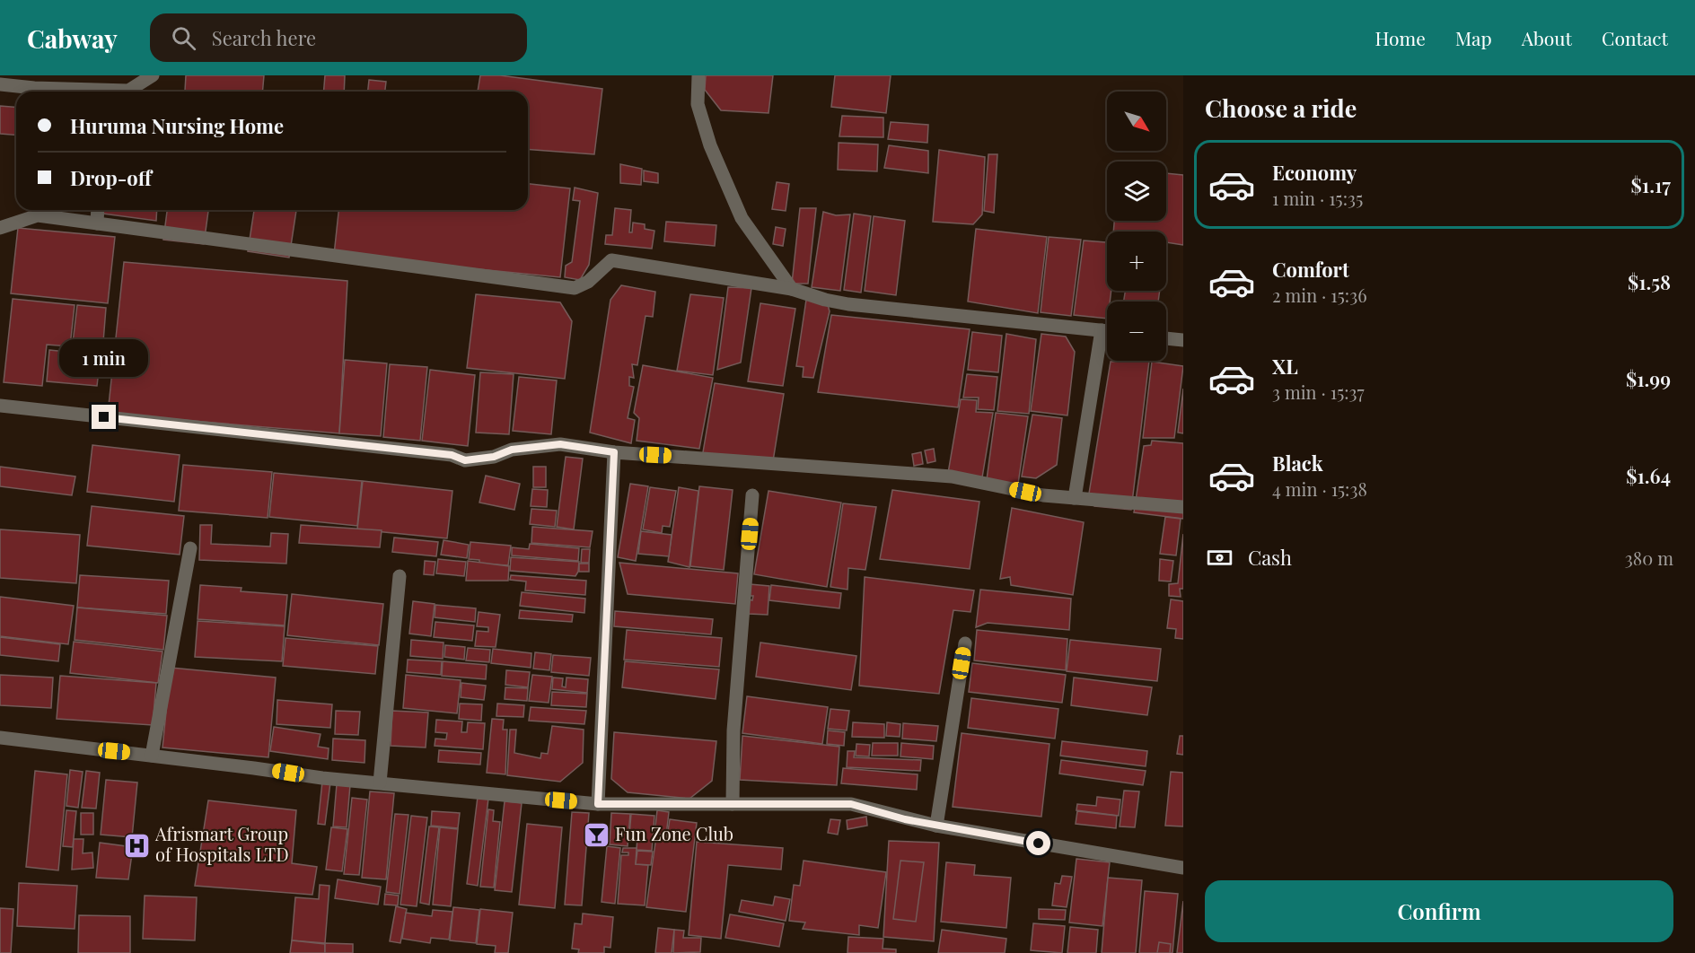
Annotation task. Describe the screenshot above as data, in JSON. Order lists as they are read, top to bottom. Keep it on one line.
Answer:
{"places":{"bar":["Fun Zone Club"],"hospital":["Afrismart Group of Hospitals LTD"]},"north":"bottom right","page":{"header":"Cabway","search":"Search here","nav":["Home","Map","About","Contact"],"heading":"Choose a ride","map_buttons":["+","−"],"banner":["Huruma Nursing Home","Drop-off"],"list":[{"name":"Economy","note":"1 min · 15:35","value":"$1.17"},{"name":"Comfort","note":"2 min · 15:36","value":"$1.58"},{"name":"XL","note":"3 min · 15:37","value":"$1.99"},{"name":"Black","note":"4 min · 15:38","value":"$1.64"}],"bubble":"1 min","pay":["Cash","380 m"],"buttons":"Confirm"}}
